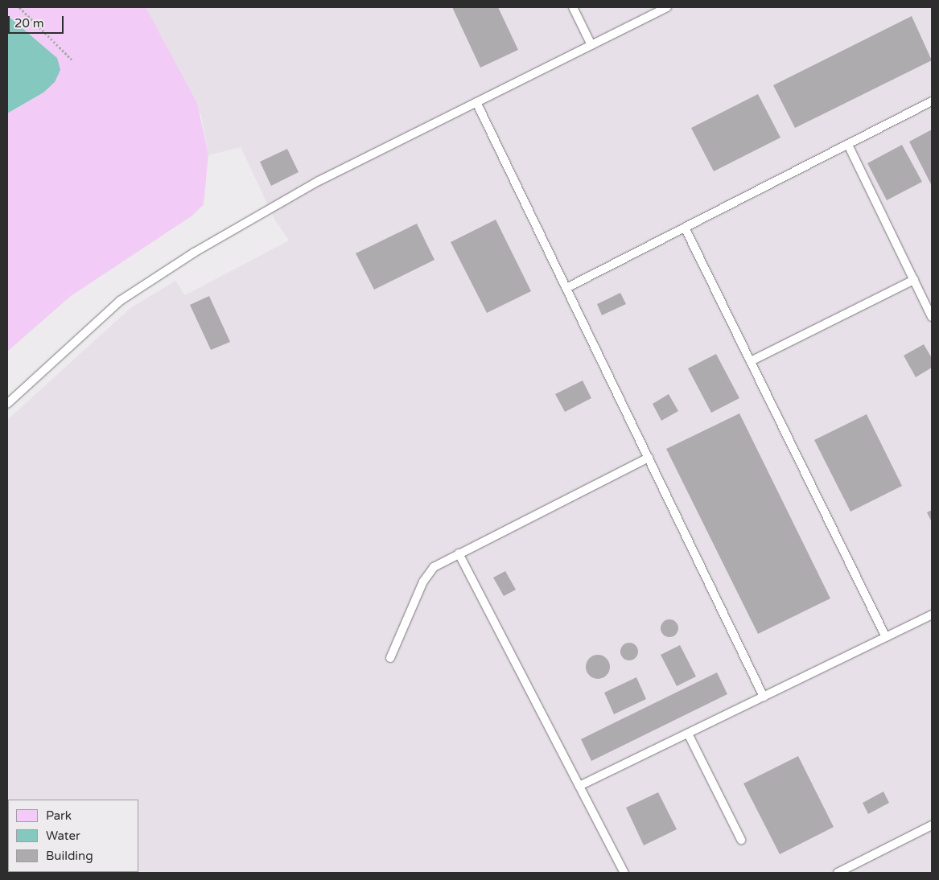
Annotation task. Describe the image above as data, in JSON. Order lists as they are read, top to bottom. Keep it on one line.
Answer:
{"legend":["Park","Water","Building"],"scale_bar":"20 m"}
